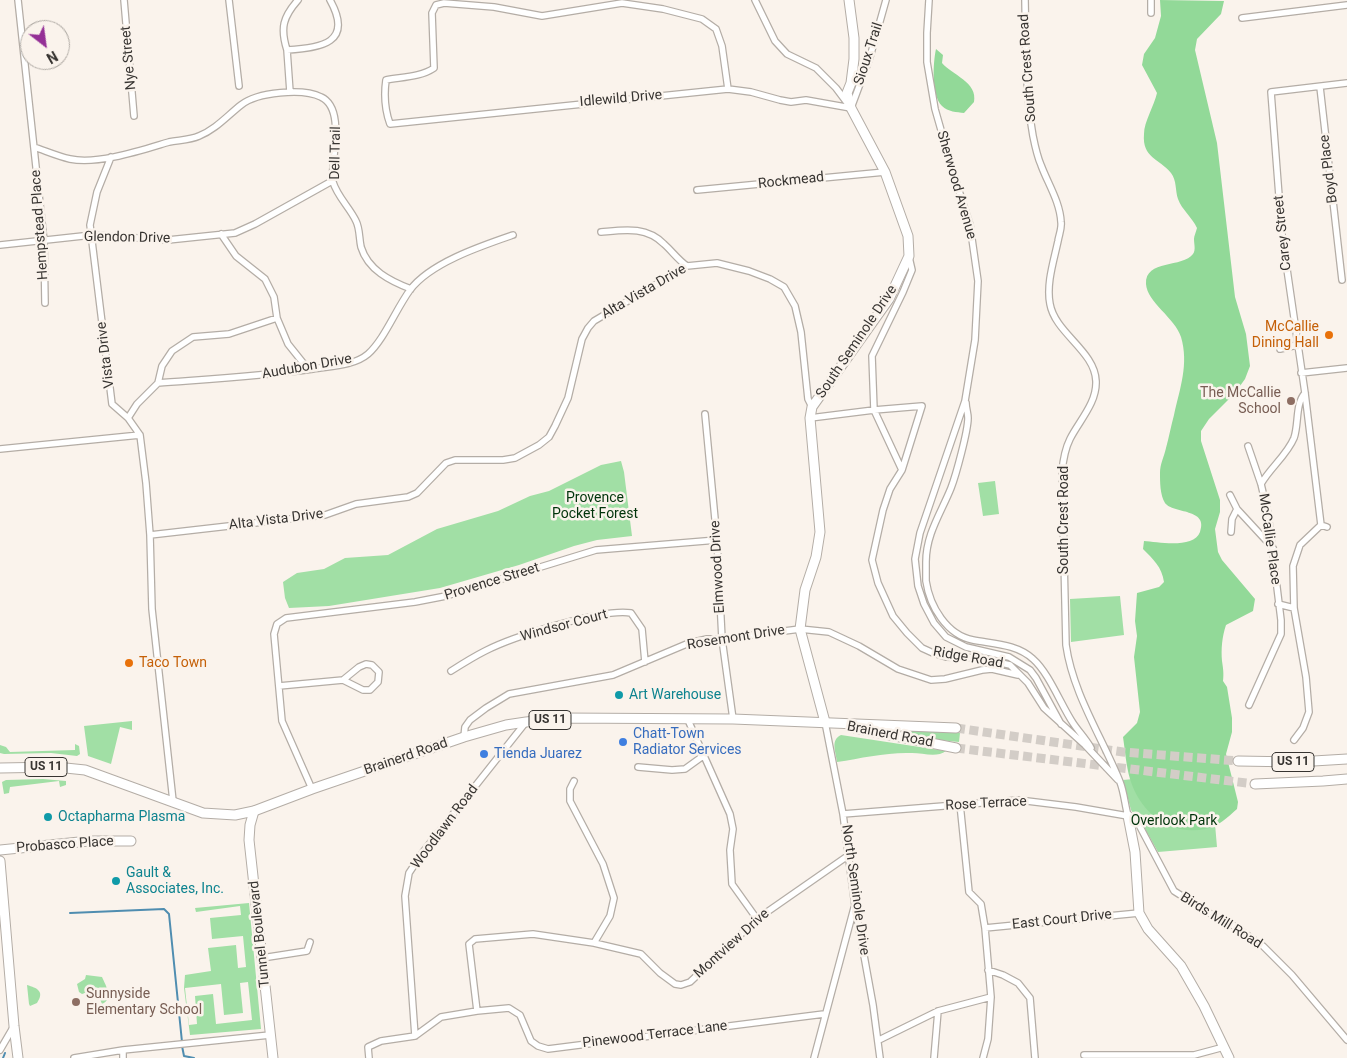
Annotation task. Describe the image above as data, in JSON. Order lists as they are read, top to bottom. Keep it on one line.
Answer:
{"streets":{"main road":["South Seminole Drive","US 11","Brainerd Road","Probasco Place","Tunnel Boulevard"],"street":["Sioux Trail","Nye Street","South Crest Road","Idlewild Drive","Dell Trail","Boyd Place","Rockmead","Sherwood Avenue","Hempstead Place","Carey Street","Glendon Drive","Alta Vista Drive","Vista Drive","Audubon Drive","McCallie Place","Elmwood Drive","Provence Street","Windsor Court","Rosemont Drive","Ridge Road","Rose Terrace","Woodlawn Road","North Seminole Drive","East Court Drive","Birds Mill Road","Montview Drive","Pinewood Terrace Lane"]},"crossings":[["Sioux Trail","Idlewild Drive"],["South Crest Road","Ridge Road"],["South Crest Road","Rose Terrace"],["South Crest Road","Birds Mill Road"],["Dell Trail","Glendon Drive"],["Dell Trail","Vista Drive"],["Dell Trail","Audubon Drive"],["Boyd Place","Carey Street"],["Sherwood Avenue","Ridge Road"],["Hempstead Place","Glendon Drive"],["Glendon Drive","Vista Drive"],["Alta Vista Drive","South Seminole Drive"],["Alta Vista Drive","Vista Drive"],["South Seminole Drive","Rosemont Drive"],["South Seminole Drive","Brainerd Road"],["South Seminole Drive","North Seminole Drive"],["Vista Drive","Brainerd Road"],["Elmwood Drive","Provence Street"],["Elmwood Drive","Rosemont Drive"],["Elmwood Drive","Brainerd Road"],["Windsor Court","Rosemont Drive"],["Rosemont Drive","Ridge Road"],["Rosemont Drive","Brainerd Road"],["Brainerd Road","Woodlawn Road"],["Brainerd Road","North Seminole Drive"],["Brainerd Road","Tunnel Boulevard"],["Rose Terrace","North Seminole Drive"],["Rose Terrace","Birds Mill Road"],["North Seminole Drive","Montview Drive"],["Montview Drive","Pinewood Terrace Lane"]],"parks":["Provence Pocket Forest","Overlook Park"],"places":["McCallie Dining Hall","The McCallie School","Taco Town","Art Warehouse","Chatt-Town Radiator Services","Tienda Juarez","Octapharma Plasma","Gault & Associates, Inc.","Sunnyside Elementary School"],"north":"bottom right"}
